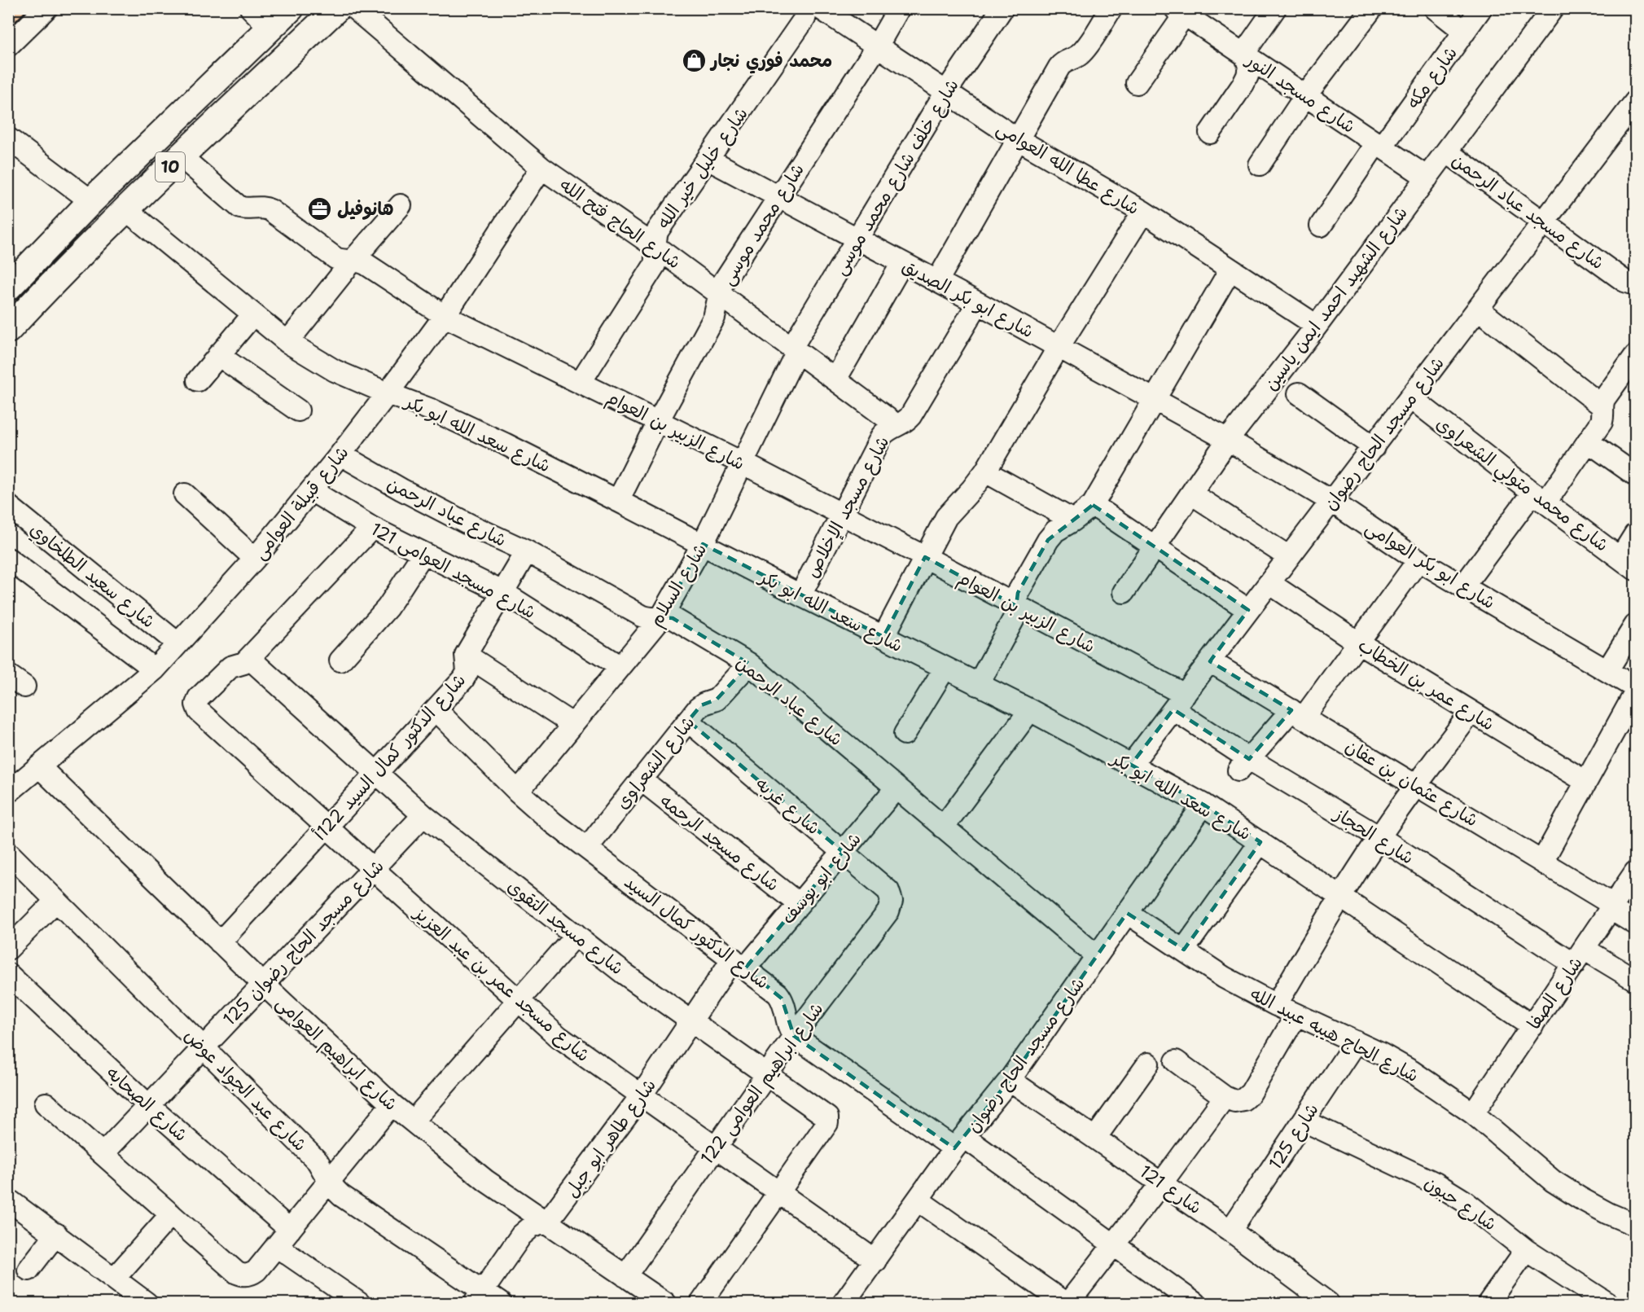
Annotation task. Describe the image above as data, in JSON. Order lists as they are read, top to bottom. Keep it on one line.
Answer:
{"streets":{"main road":["10"],"street":["شارع مكه","شارع مسجد النور","شارع خليل خير الله","شارع عطا الله العوامى","شارع خلف شارع محمد موسى","شارع مسجد عباد الرحمن","شارع الحاج فتح الله","شارع محمد موسى","شارع ابو بكر الصديق","شارع الشهيد احمد ايمن ياسين","شارع الزبير بن العوام","شارع سعد الله ابو بكر","شارع مسجد الحاج رضوان","شارع محمد متولي الشعراوى","شارع قبيلة العوامى","شارع مسجد الإخلاص","شارع عباد الرحمن","شارع ابو بكر العوامى","شارع مسجد العوامى 121","شارع سعيد الطلخاوي","شارع السلام","شارع عمر بن الخطاب","شارع الدكتور كمال السيد 122أ","شارع الشعراوى","شارع عثمان بن عفان","شارع غربه","شارع الحجاز","شارع مسجد الرحمه","شارع ابو يوسف","شارع مسجد التقوى","شارع الدكتور كمال السيد","شارع مسجد الحاج رضوان 125","شارع مسجد عمر بن عبد العزيز","شارع الصفا","شارع الحاج هيبه عبيد الله","شارع ابراهيم العوامى","شارع ابراهيم العوامى 122","شارع عبد الجواد عوض","شارع الصحابه","شارع 125","شارع طاهر ابو جبل","شارع 121","شارع حبون"]},"crossings":[["شارع مكه","شارع مسجد النور"],["شارع مسجد النور","شارع الشهيد احمد ايمن ياسين"],["10","شارع الزبير بن العوام"],["10","شارع سعد الله ابو بكر"],["شارع خليل خير الله","شارع الحاج فتح الله"],["شارع خليل خير الله","شارع ابو بكر الصديق"],["شارع خليل خير الله","شارع الزبير بن العوام"],["شارع عطا الله العوامى","شارع خلف شارع محمد موسى"],["شارع عطا الله العوامى","شارع محمد موسى"],["شارع عطا الله العوامى","شارع الشهيد احمد ايمن ياسين"],["شارع خلف شارع محمد موسى","شارع الحاج فتح الله"],["شارع خلف شارع محمد موسى","شارع ابو بكر الصديق"],["شارع خلف شارع محمد موسى","شارع السلام"],["شارع مسجد عباد الرحمن","شارع الشهيد احمد ايمن ياسين"],["شارع مسجد عباد الرحمن","شارع مسجد الحاج رضوان"],["شارع الحاج فتح الله","شارع محمد موسى"],["شارع الحاج فتح الله","شارع قبيلة العوامى"],["شارع الحاج فتح الله","شارع مسجد الإخلاص"],["شارع الحاج فتح الله","شارع السلام"],["شارع محمد موسى","شارع ابو بكر الصديق"],["شارع محمد موسى","شارع الزبير بن العوام"],["شارع محمد موسى","شارع سعد الله ابو بكر"],["شارع ابو بكر الصديق","شارع الشهيد احمد ايمن ياسين"],["شارع ابو بكر الصديق","شارع مسجد الإخلاص"],["شارع ابو بكر الصديق","شارع ابو بكر العوامى"],["شارع الشهيد احمد ايمن ياسين","شارع ابو بكر العوامى"],["شارع الزبير بن العوام","شارع مسجد الحاج رضوان"],["شارع الزبير بن العوام","شارع قبيلة العوامى"],["شارع الزبير بن العوام","شارع مسجد الإخلاص"],["شارع الزبير بن العوام","شارع السلام"],["شارع الزبير بن العوام","شارع الحجاز"],["شارع سعد الله ابو بكر","شارع مسجد الحاج رضوان"],["شارع سعد الله ابو بكر","شارع قبيلة العوامى"],["شارع سعد الله ابو بكر","شارع مسجد الإخلاص"],["شارع سعد الله ابو بكر","شارع السلام"],["شارع سعد الله ابو بكر","شارع الصفا"],["شارع مسجد الحاج رضوان","شارع محمد متولي الشعراوى"],["شارع مسجد الحاج رضوان","شارع عباد الرحمن"],["شارع مسجد الحاج رضوان","شارع ابو بكر العوامى"],["شارع مسجد الحاج رضوان","شارع عمر بن الخطاب"],["شارع مسجد الحاج رضوان","شارع عثمان بن عفان"],["شارع مسجد الحاج رضوان","شارع الحجاز"],["شارع مسجد الحاج رضوان","شارع مسجد عمر بن عبد العزيز"],["شارع مسجد الحاج رضوان","شارع الحاج هيبه عبيد الله"],["شارع مسجد الحاج رضوان","شارع 121"],["شارع قبيلة العوامى","شارع عباد الرحمن"],["شارع قبيلة العوامى","شارع مسجد العوامى 121"],["شارع قبيلة العوامى","شارع سعيد الطلخاوي"],["شارع قبيلة العوامى","شارع ابراهيم العوامى"],["شارع عباد الرحمن","شارع السلام"],["شارع عباد الرحمن","شارع الدكتور كمال السيد 122أ"],["شارع عباد الرحمن","شارع الشعراوى"],["شارع عباد الرحمن","شارع ابو يوسف"],["شارع مسجد العوامى 121","شارع السلام"],["شارع مسجد العوامى 121","شارع الدكتور كمال السيد 122أ"],["شارع السلام","شارع الدكتور كمال السيد"],["شارع الدكتور كمال السيد 122أ","شارع مسجد التقوى"],["شارع الدكتور كمال السيد 122أ","شارع الدكتور كمال السيد"],["شارع الدكتور كمال السيد 122أ","شارع مسجد عمر بن عبد العزيز"],["شارع الدكتور كمال السيد 122أ","شارع ابراهيم العوامى"],["شارع الشعراوى","شارع غربه"],["شارع الشعراوى","شارع مسجد الرحمه"],["شارع الشعراوى","شارع الدكتور كمال السيد"],["شارع عثمان بن عفان","شارع الصفا"],["شارع غربه","شارع ابو يوسف"],["شارع غربه","شارع ابراهيم العوامى 122"],["شارع الحجاز","شارع الصفا"],["شارع مسجد الرحمه","شارع ابو يوسف"],["شارع ابو يوسف","شارع الدكتور كمال السيد"],["شارع ابو يوسف","شارع طاهر ابو جبل"],["شارع مسجد التقوى","شارع مسجد الحاج رضوان 125"],["شارع مسجد التقوى","شارع مسجد عمر بن عبد العزيز"],["شارع مسجد التقوى","شارع ابراهيم العوامى 122"],["شارع مسجد التقوى","شارع طاهر ابو جبل"],["شارع الدكتور كمال السيد","شارع ابراهيم العوامى 122"],["شارع الدكتور كمال السيد","شارع طاهر ابو جبل"],["شارع مسجد الحاج رضوان 125","شارع مسجد عمر بن عبد العزيز"],["شارع مسجد الحاج رضوان 125","شارع ابراهيم العوامى"],["شارع مسجد الحاج رضوان 125","شارع عبد الجواد عوض"],["شارع مسجد الحاج رضوان 125","شارع الصحابه"],["شارع مسجد عمر بن عبد العزيز","شارع ابراهيم العوامى 122"],["شارع مسجد عمر بن عبد العزيز","شارع طاهر ابو جبل"],["شارع الصفا","شارع الحاج هيبه عبيد الله"],["شارع الحاج هيبه عبيد الله","شارع 125"],["شارع ابراهيم العوامى","شارع ابراهيم العوامى 122"],["شارع ابراهيم العوامى","شارع طاهر ابو جبل"],["شارع عبد الجواد عوض","شارع طاهر ابو جبل"],["شارع 125","شارع 121"],["شارع 125","شارع حبون"]],"places":{"shop":["محمد فوري نجار"],"office":["هانوفيل"]}}
